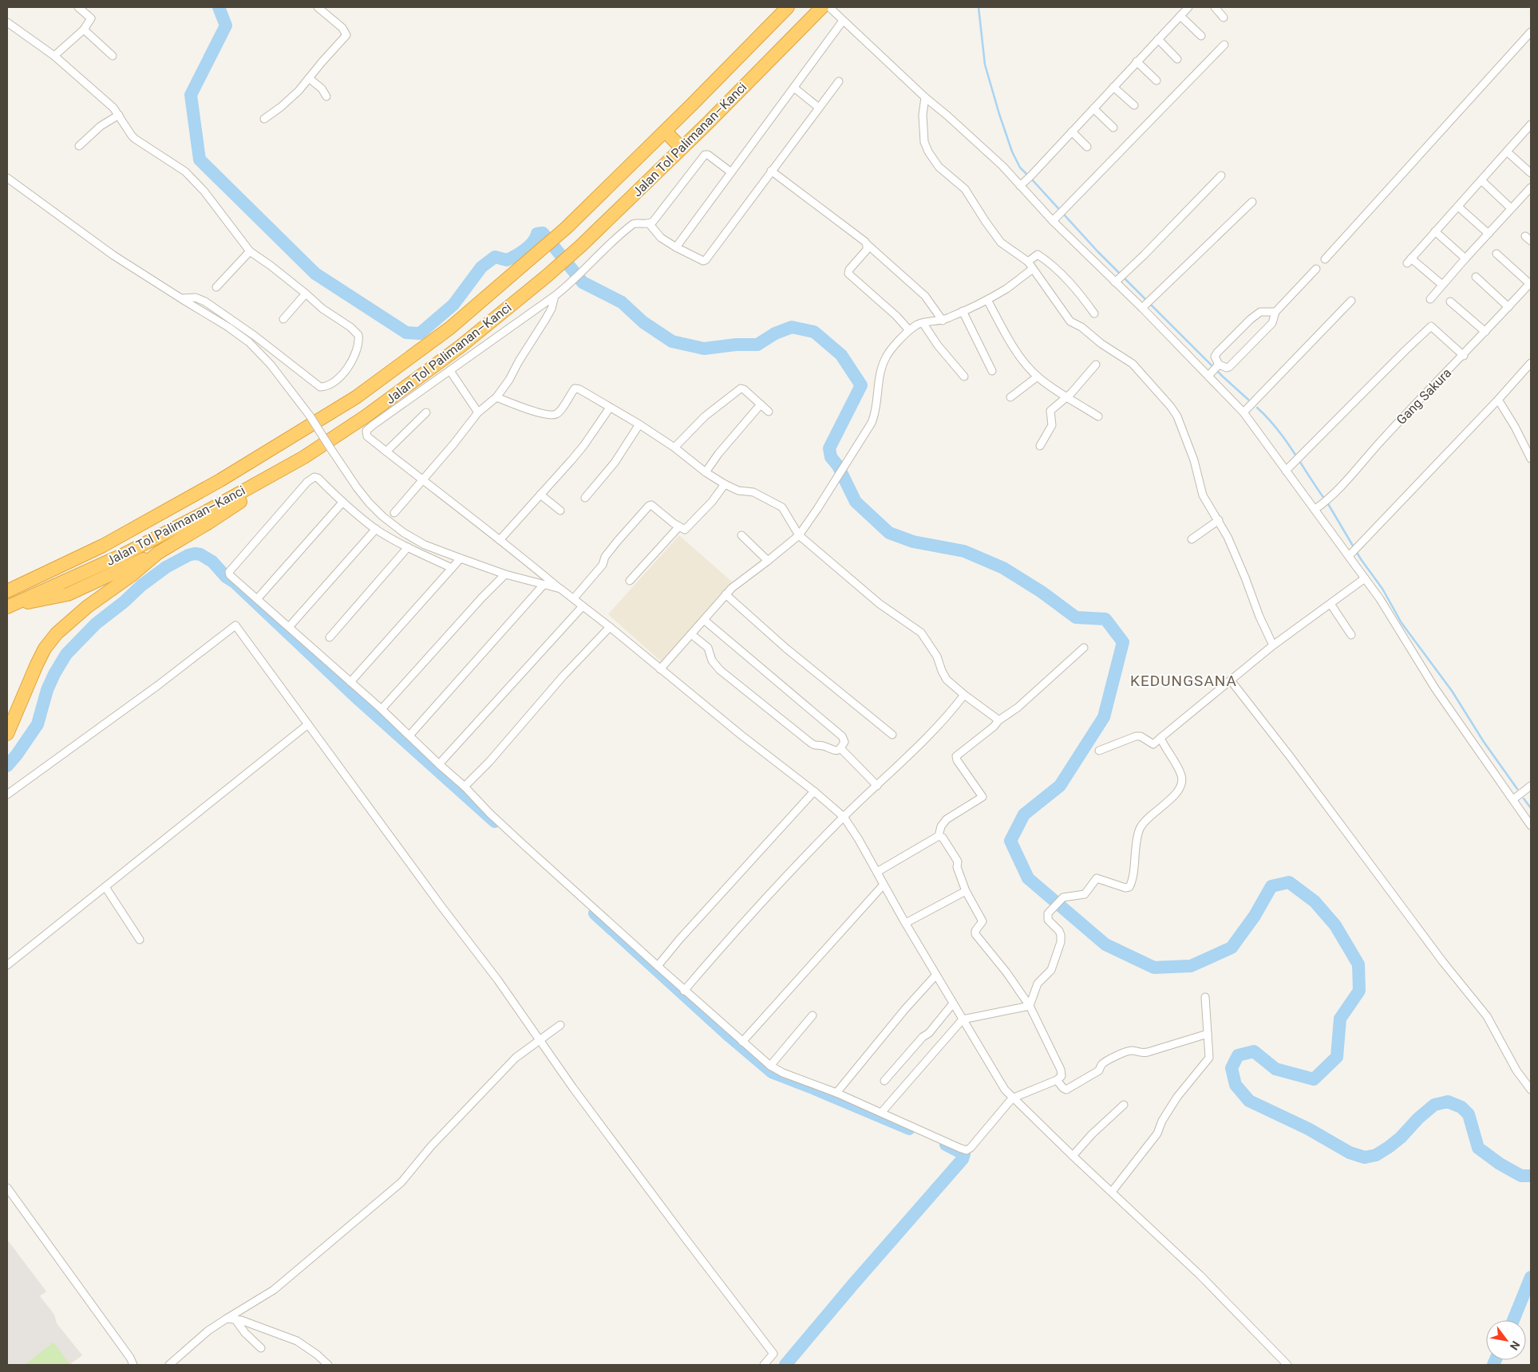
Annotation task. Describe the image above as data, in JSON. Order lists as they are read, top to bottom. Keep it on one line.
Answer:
{"streets":{"highway":["Jalan Tol Palimanan–Kanci"],"street":["Gang Sakura"]},"districts":["KEDUNGSANA"],"north":"bottom right"}
